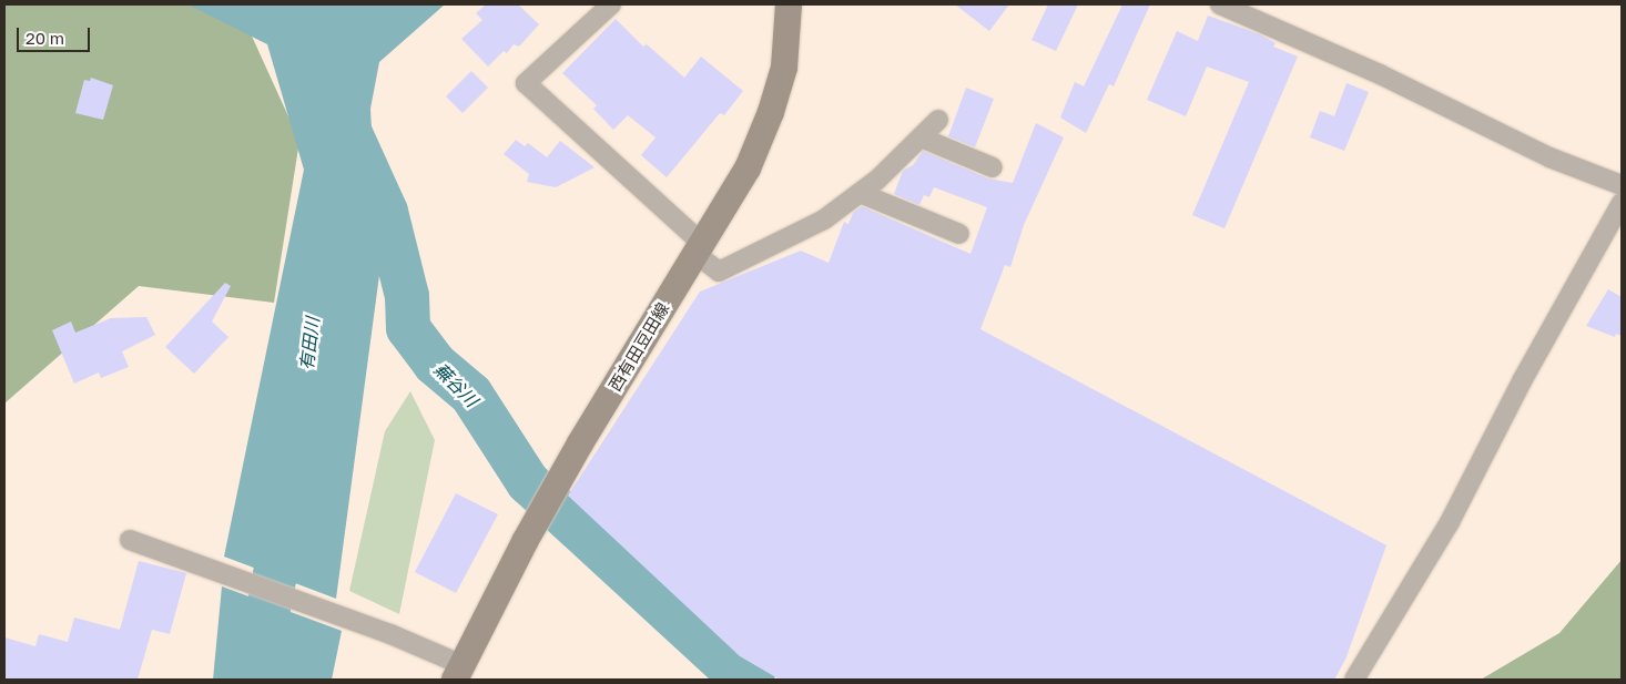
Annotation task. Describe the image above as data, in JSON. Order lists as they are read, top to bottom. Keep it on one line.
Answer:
{"streets":{"main road":["西有田豆田線"]},"water":["有田川","蕪谷川"],"scale_bar":"20 m"}
